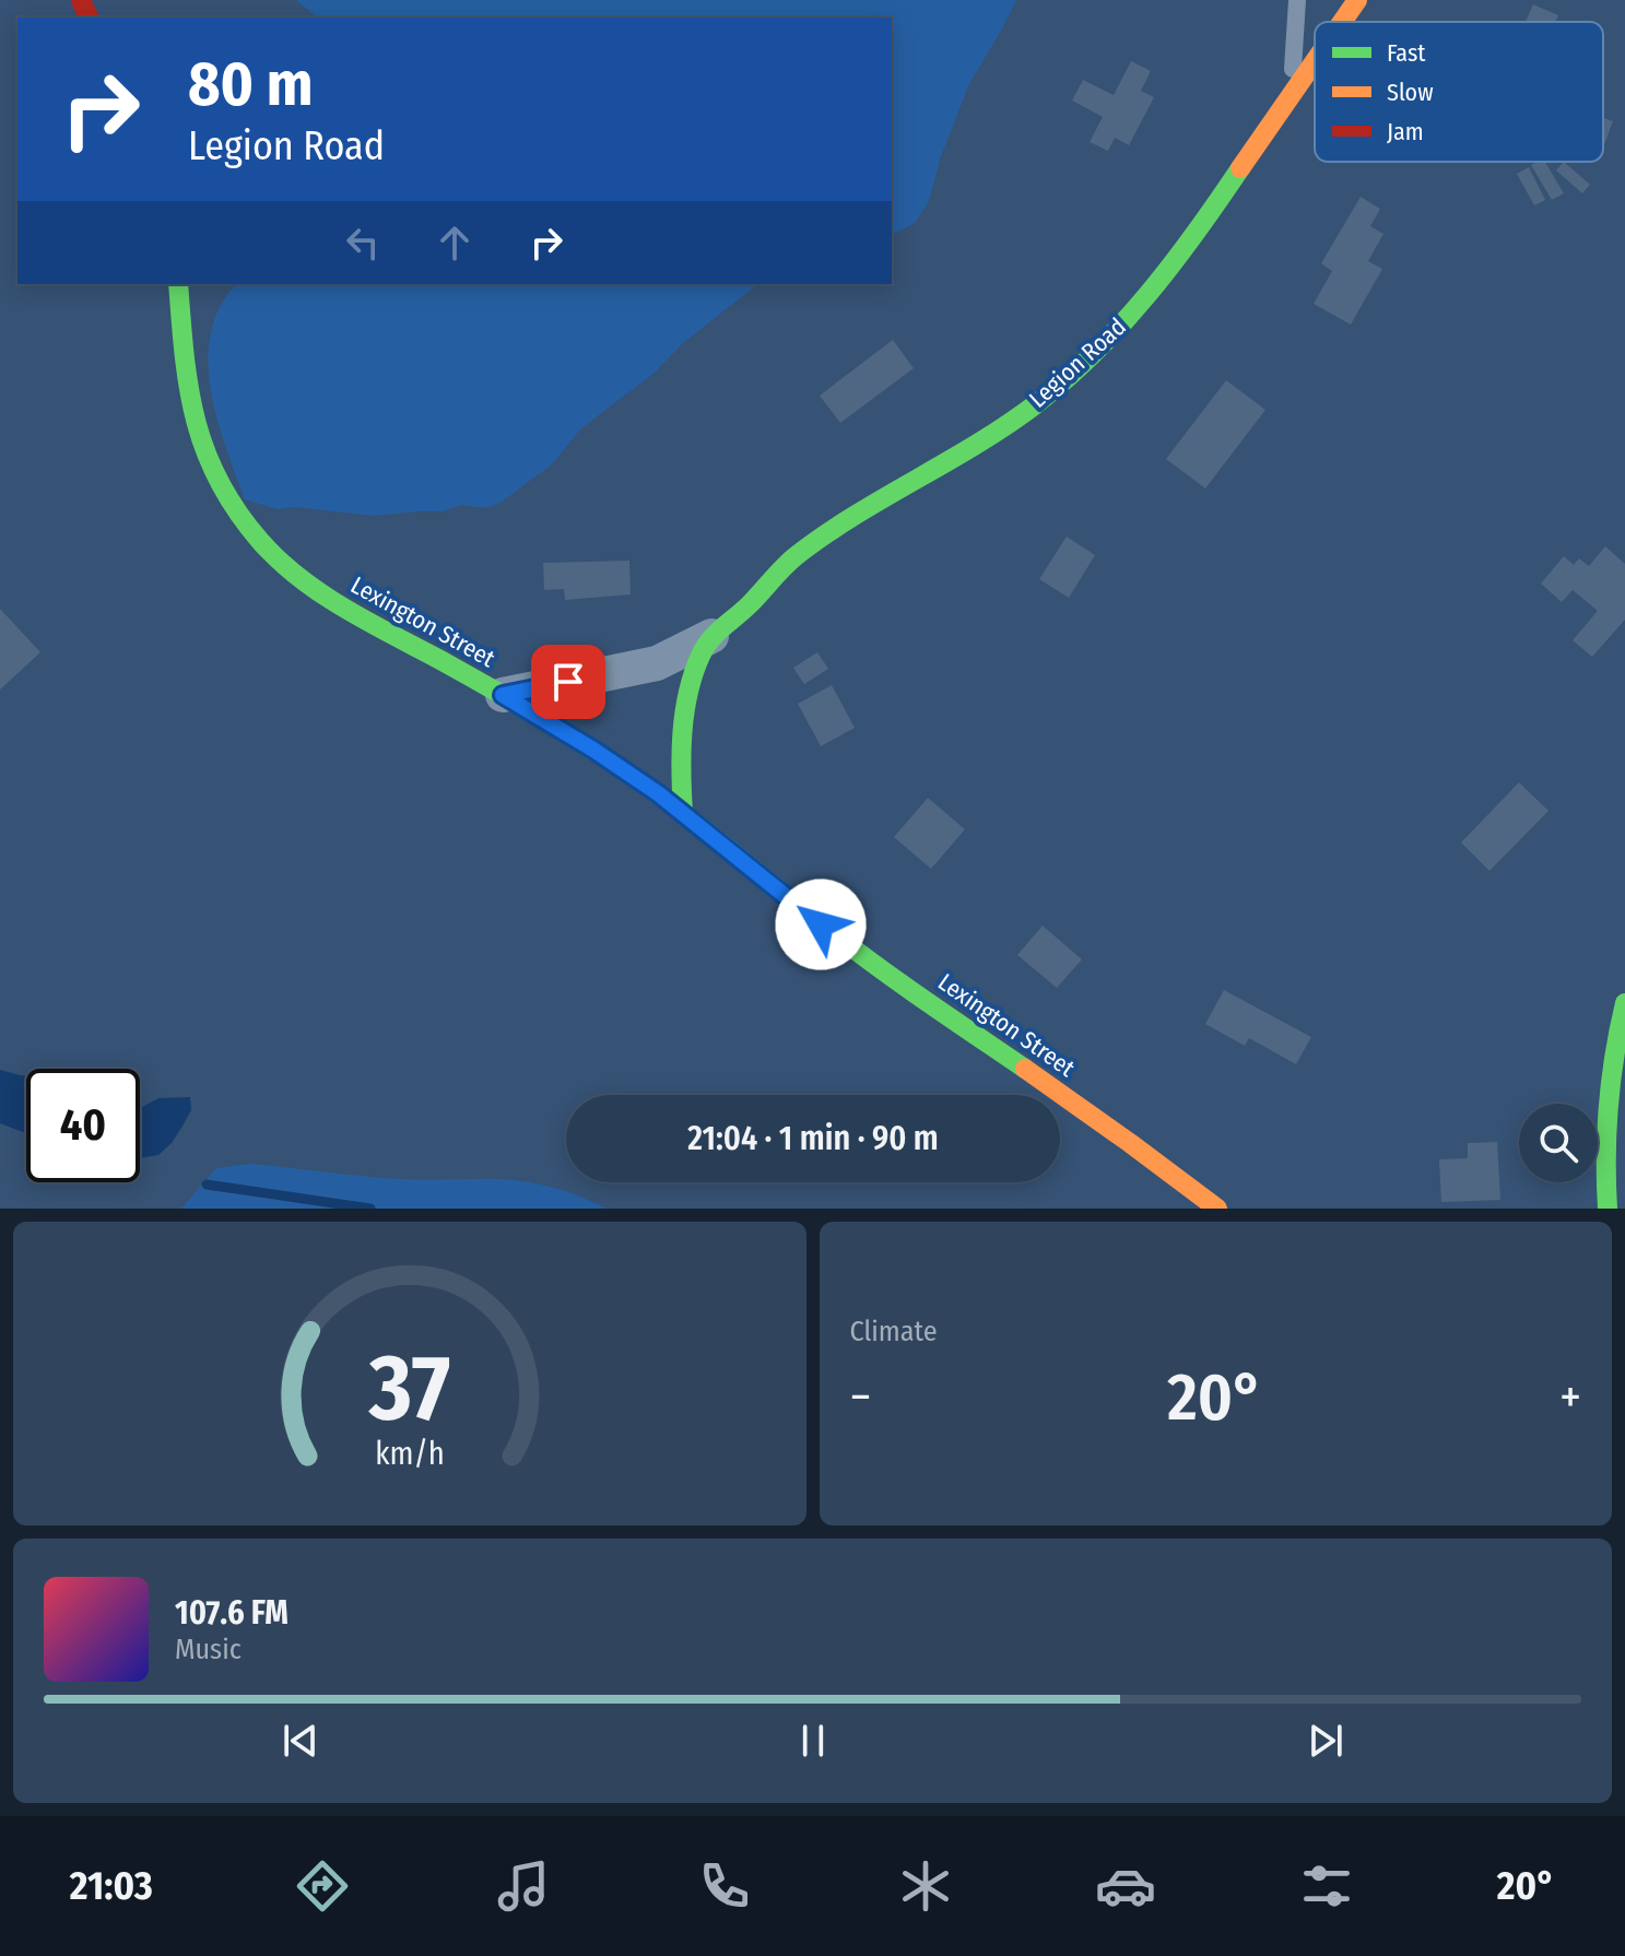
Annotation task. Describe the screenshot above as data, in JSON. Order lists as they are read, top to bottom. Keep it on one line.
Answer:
{"streets":{"street":["Legion Road","Lexington Street"]},"crossings":[["Legion Road","Lexington Street"]],"legend":["Fast","Slow","Jam"],"page":{"turn":["80 m","Legion Road"],"limit":"40","trip":"21:04 · 1 min · 90 m","tile":"Climate","heat":["−","20°","+"],"song":["107.6 FM","Music"],"tabs":["21:03","20°"],"gauge":["37","km/h"]}}
